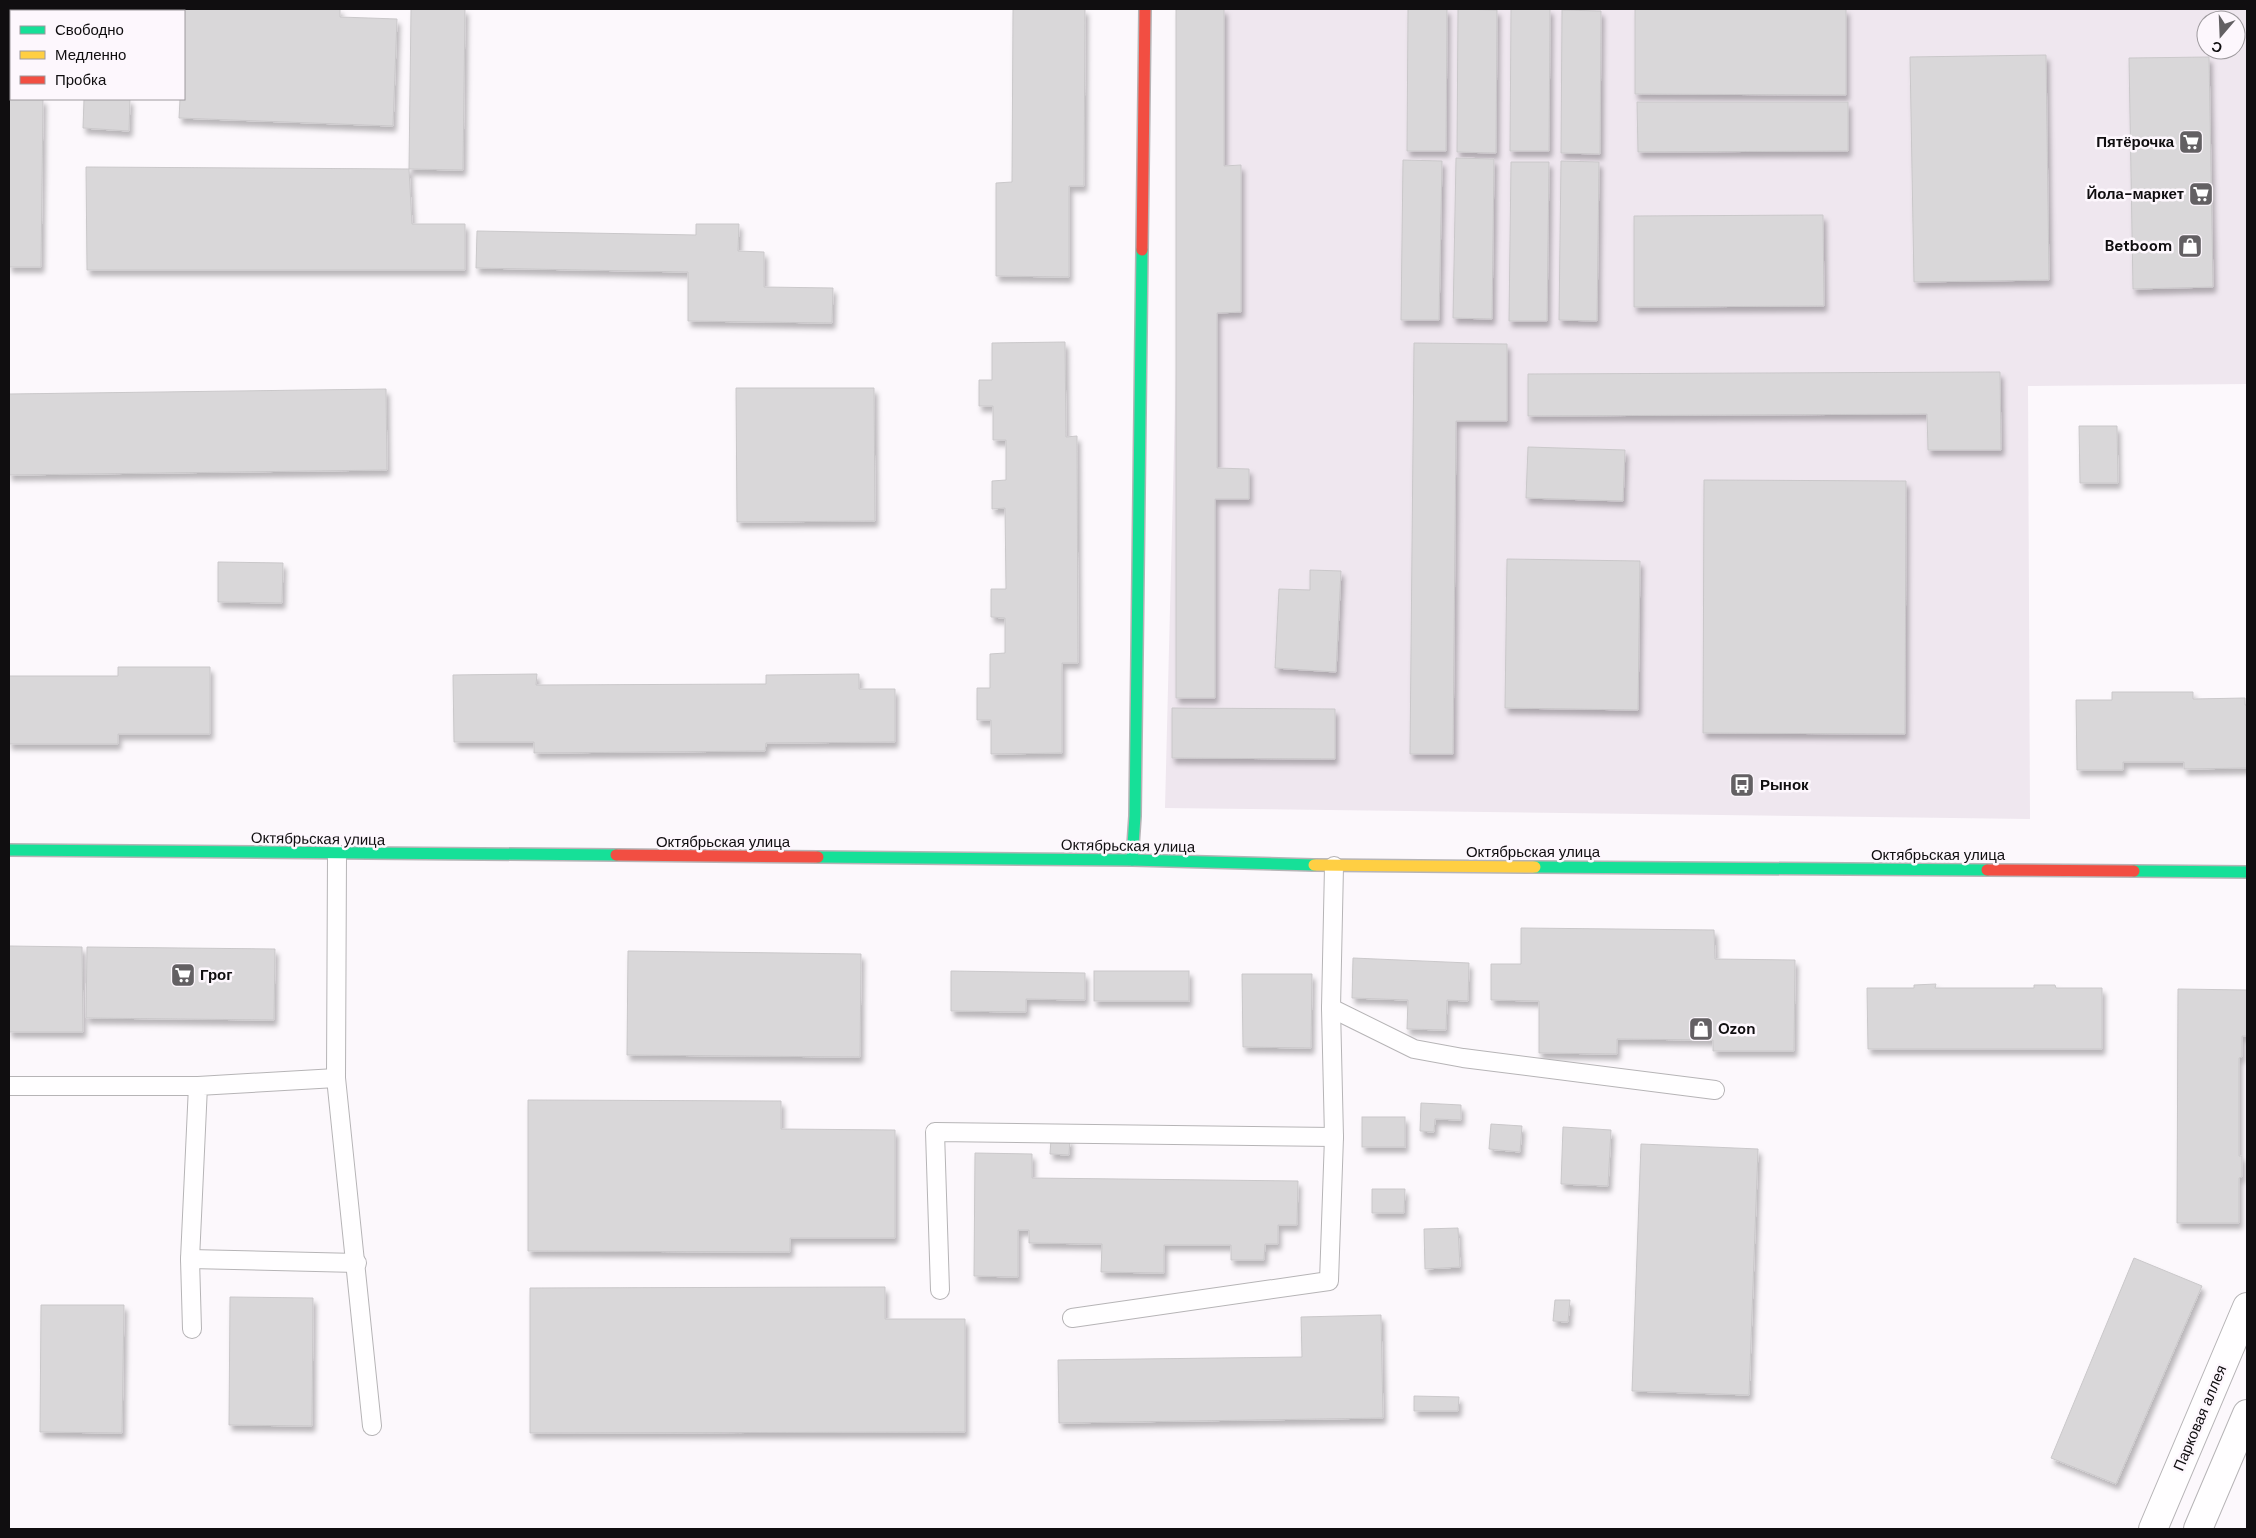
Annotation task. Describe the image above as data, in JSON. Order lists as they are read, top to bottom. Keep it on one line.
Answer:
{"streets":{"street":["Октябрьская улица","Парковая аллея"]},"places":{"supermarket":["Пятёрочка","Йола-маркет","Грог"],"shop":["Betboom","Ozon"],"bus stop":["Рынок"]},"legend":["Свободно","Медленно","Пробка"],"north":"bottom"}
